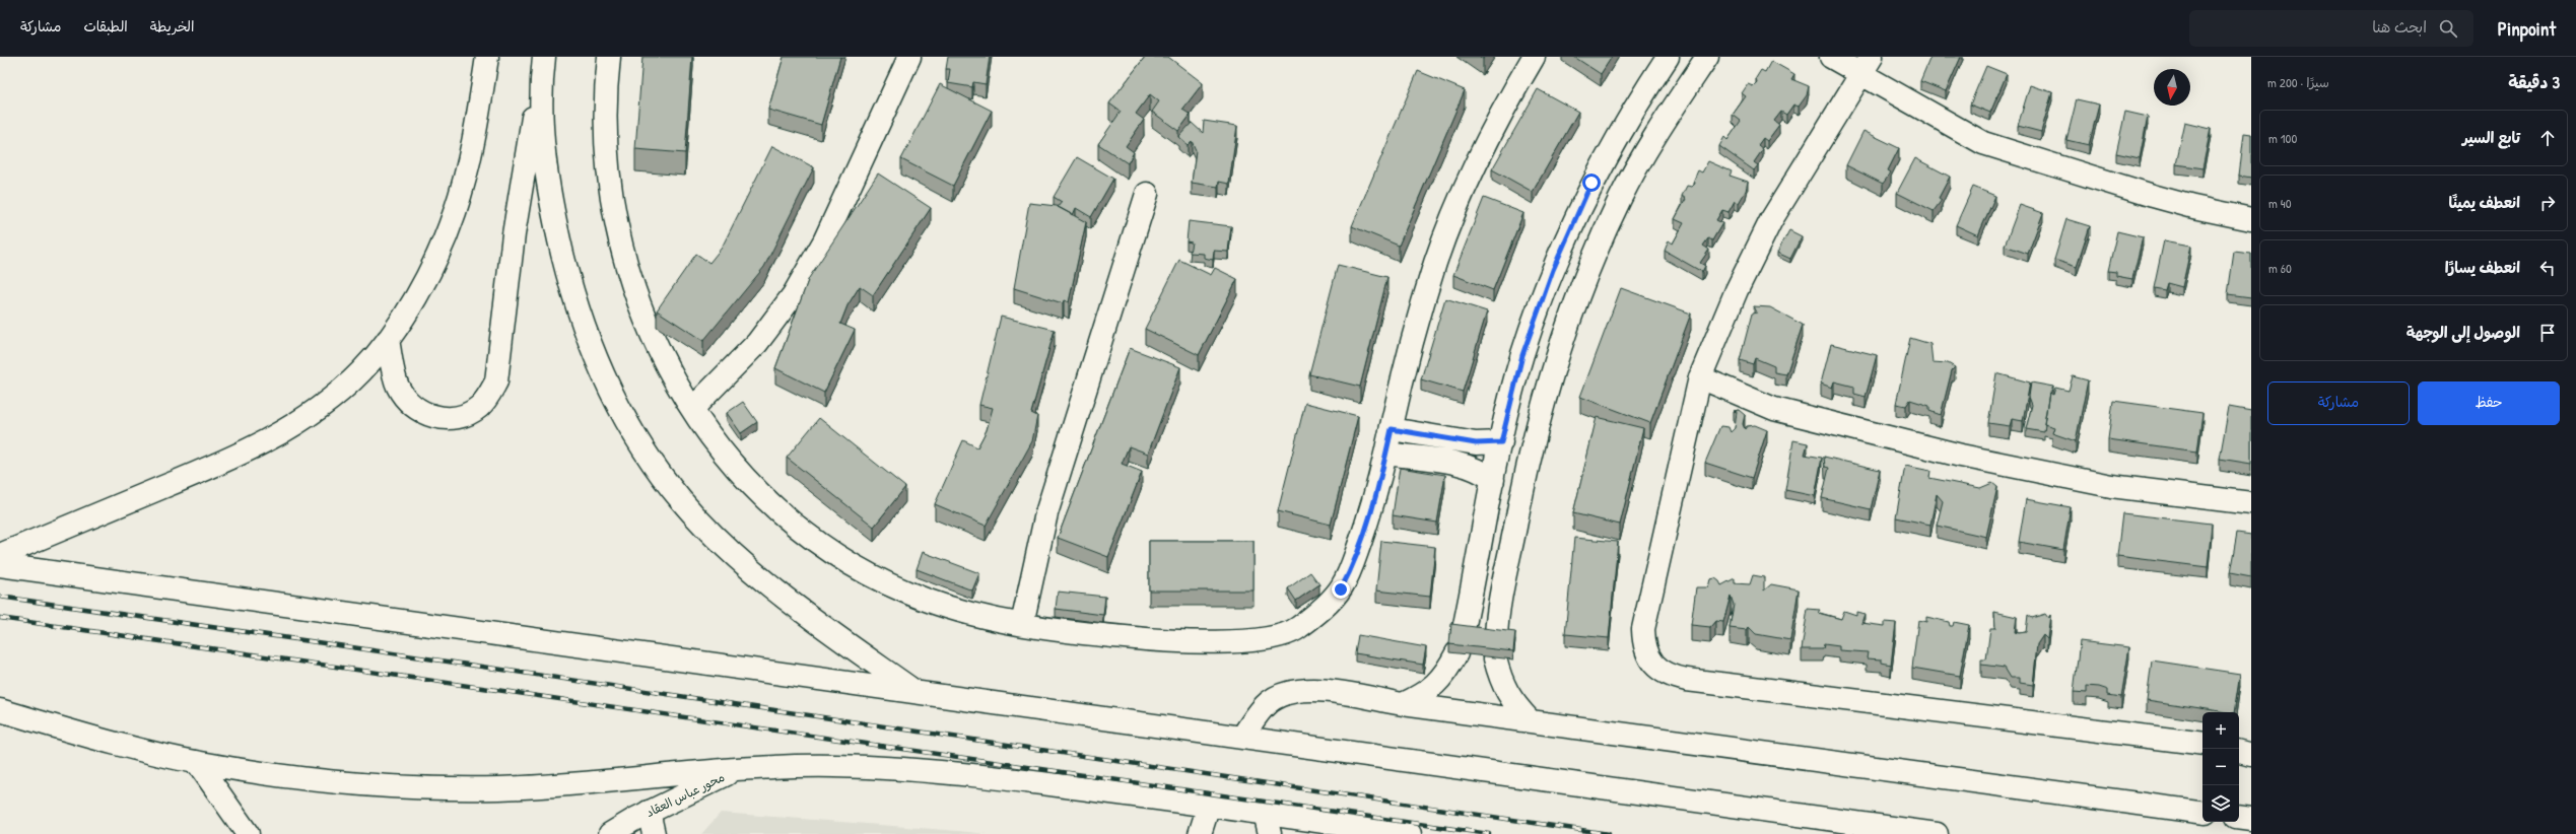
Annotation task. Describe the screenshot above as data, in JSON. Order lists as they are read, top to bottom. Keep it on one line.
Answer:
{"streets":{"street":["محور عباس العقاد"]},"north":"bottom","page":{"header":"Pinpoint","search":"ابحث هنا","nav":["الخريطة","الطبقات","مشاركة"],"heading":["3 دقيقة","سيرًا · 200 m"],"list":[["تابع السير","100 m"],["انعطف يمينًا","40 m"],["انعطف يسارًا","60 m"],"الوصول إلى الوجهة"],"buttons":["حفظ","مشاركة"],"map_buttons":["+","−"]}}
